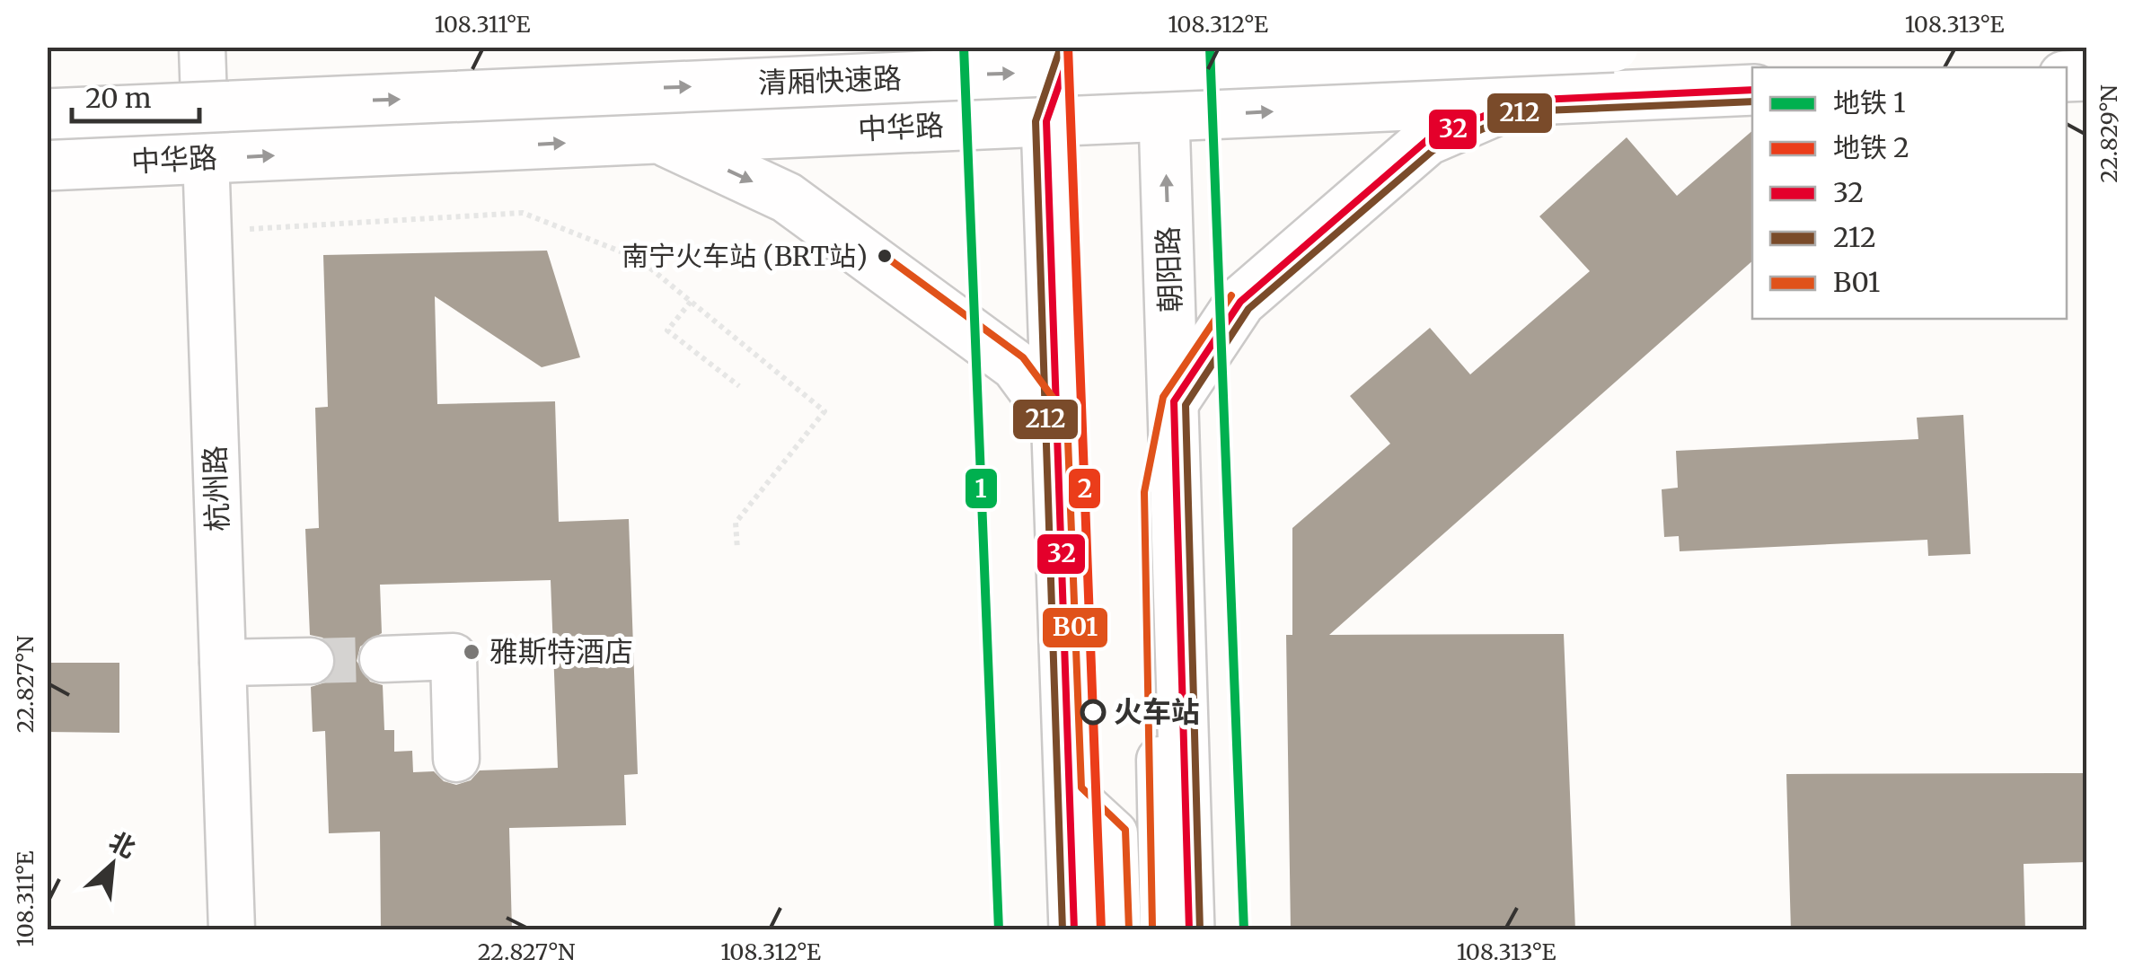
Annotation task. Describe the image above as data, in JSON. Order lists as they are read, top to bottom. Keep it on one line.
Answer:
{"streets":{"main road":["清厢快速路","中华路","朝阳路"],"street":["杭州路"]},"crossings":[["中华路","朝阳路"],["中华路","杭州路"]],"one_way":["清厢快速路","中华路"],"places":["南宁火车站 (BRT站)","雅斯特酒店","火车站"],"lines":["metro line 1","metro line 2","transit line 32","transit line 212","transit line B01"],"legend":["地铁 1","地铁 2","32","212","B01"],"scale_bar":"20 m","north":"top right","coordinates":["108.311°E","108.312°E","108.313°E","22.829°N","22.827°N"]}
